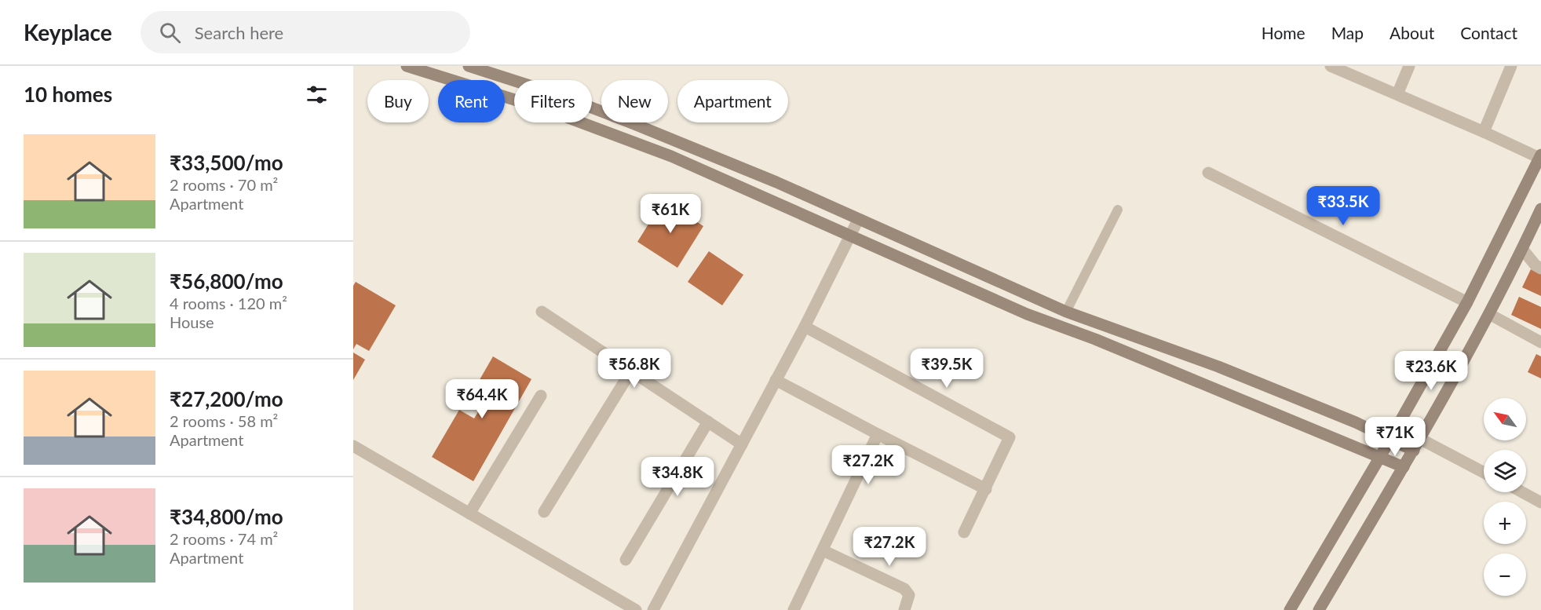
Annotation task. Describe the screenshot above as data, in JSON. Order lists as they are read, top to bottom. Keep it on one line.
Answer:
{"north":"top left","page":{"header":"Keyplace","search":"Search here","nav":["Home","Map","About","Contact"],"heading":"10 homes","chip":["Buy","Rent","Filters","New","Apartment"],"list":[{"name":"₹33,500/mo","note":"2 rooms · 70 m² · Apartment"},{"name":"₹56,800/mo","note":"4 rooms · 120 m² · House"},{"name":"₹27,200/mo","note":"2 rooms · 58 m² · Apartment"},{"name":"₹34,800/mo","note":"2 rooms · 74 m² · Apartment"}],"price":["₹33.5K","₹61K","₹56.8K","₹39.5K","₹23.6K","₹64.4K","₹71K","₹27.2K","₹34.8K","₹27.2K"],"map_buttons":["+","−"]}}
